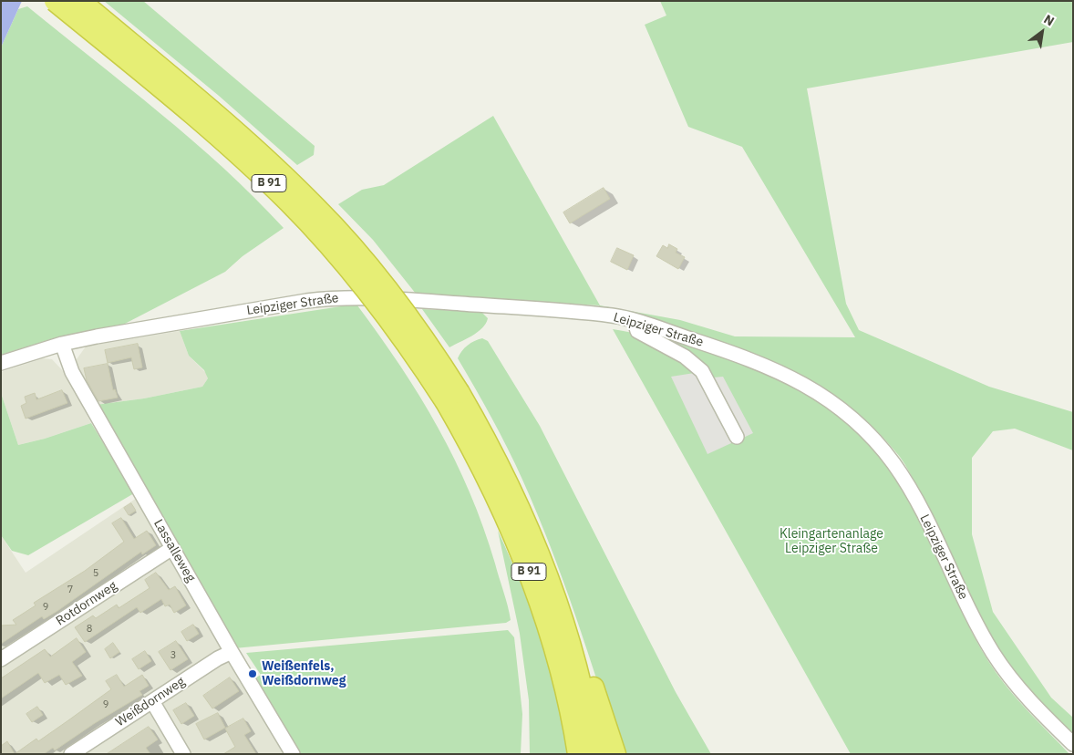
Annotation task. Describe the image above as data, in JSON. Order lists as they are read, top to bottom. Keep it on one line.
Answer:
{"streets":{"highway":["B 91"],"street":["Leipziger Straße","Lassalleweg","Rotdornweg","Weißdornweg"]},"crossings":[["Leipziger Straße","Lassalleweg"],["Lassalleweg","Rotdornweg"],["Lassalleweg","Weißdornweg"]],"parks":["Kleingartenanlage Leipziger Straße"],"places":["Weißenfels, Weißdornweg"],"house_numbers":["5","7","9","8","3","9"],"north":"top right"}
